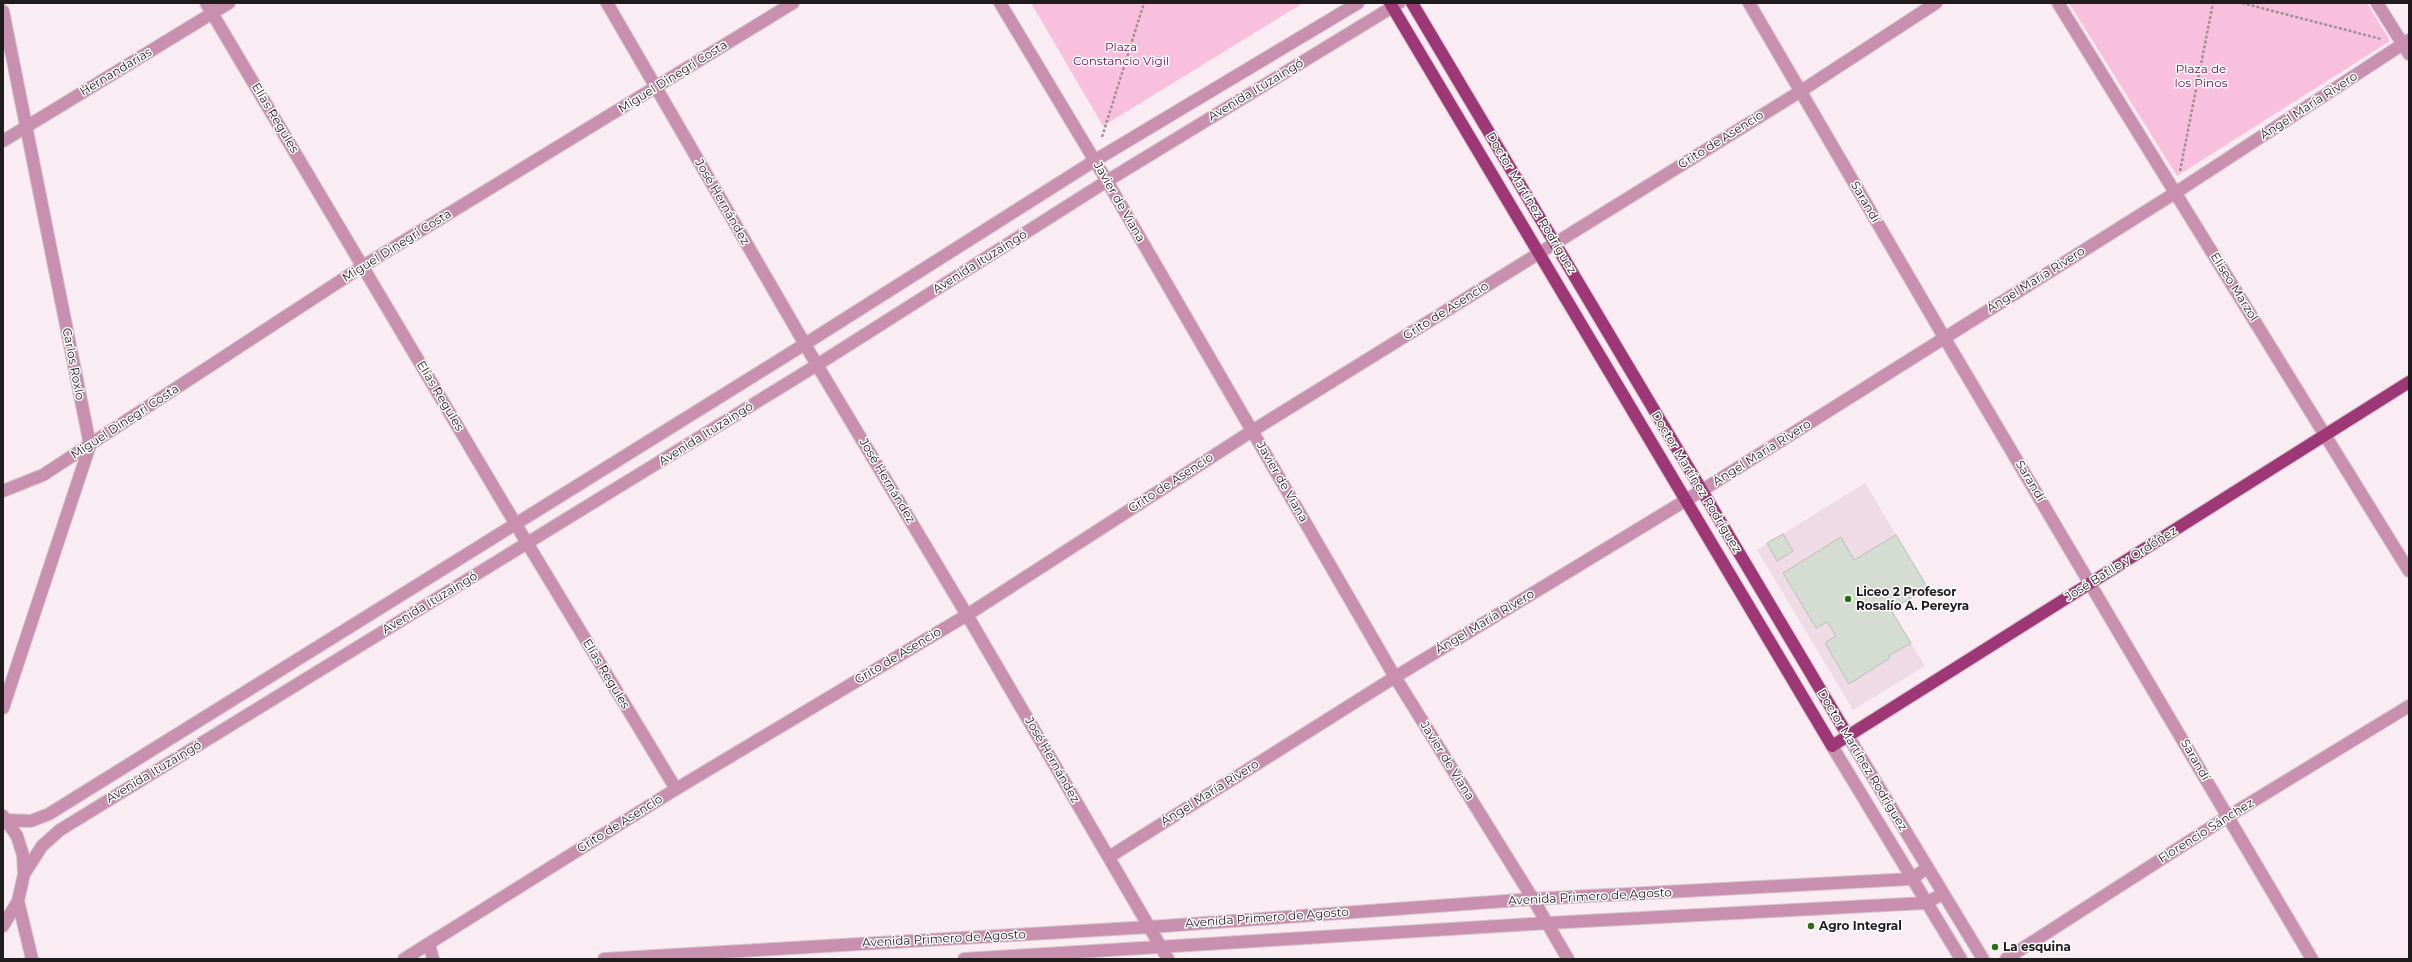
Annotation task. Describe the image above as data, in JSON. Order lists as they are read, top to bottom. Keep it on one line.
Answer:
{"streets":{"main road":["Doctor Martínez Rodríguez","José Batlle y Ordóñez"],"street":["Hernandarias","Miguel Dinegri Costa","Avenida Ituzaingó","Ángel María Rivero","Elías Regules","Grito de Asencio","José Hernández","Javier de Viana","Sarandí","Eliseo Marzol","Carlos Roxlo","Florencio Sánchez","Avenida Primero de Agosto"]},"crossings":[["Hernandarias","Elías Regules"],["Hernandarias","Carlos Roxlo"],["Miguel Dinegri Costa","Elías Regules"],["Miguel Dinegri Costa","José Hernández"],["Miguel Dinegri Costa","Carlos Roxlo"],["Avenida Ituzaingó","Elías Regules"],["Avenida Ituzaingó","José Hernández"],["Avenida Ituzaingó","Javier de Viana"],["Avenida Ituzaingó","Doctor Martínez Rodríguez"],["Ángel María Rivero","José Hernández"],["Ángel María Rivero","Javier de Viana"],["Ángel María Rivero","Sarandí"],["Ángel María Rivero","Doctor Martínez Rodríguez"],["Ángel María Rivero","Eliseo Marzol"],["Elías Regules","Grito de Asencio"],["Grito de Asencio","José Hernández"],["Grito de Asencio","Javier de Viana"],["Grito de Asencio","Sarandí"],["Grito de Asencio","Doctor Martínez Rodríguez"],["José Hernández","Avenida Primero de Agosto"],["Javier de Viana","Avenida Primero de Agosto"],["Sarandí","José Batlle y Ordóñez"],["Sarandí","Florencio Sánchez"],["Doctor Martínez Rodríguez","José Batlle y Ordóñez"],["Doctor Martínez Rodríguez","Avenida Primero de Agosto"],["Eliseo Marzol","José Batlle y Ordóñez"]],"parks":["Plaza Constancio Vigil","Plaza de los Pinos"],"places":["Liceo 2 Profesor Rosalío A. Pereyra","Agro Integral","La esquina"]}
